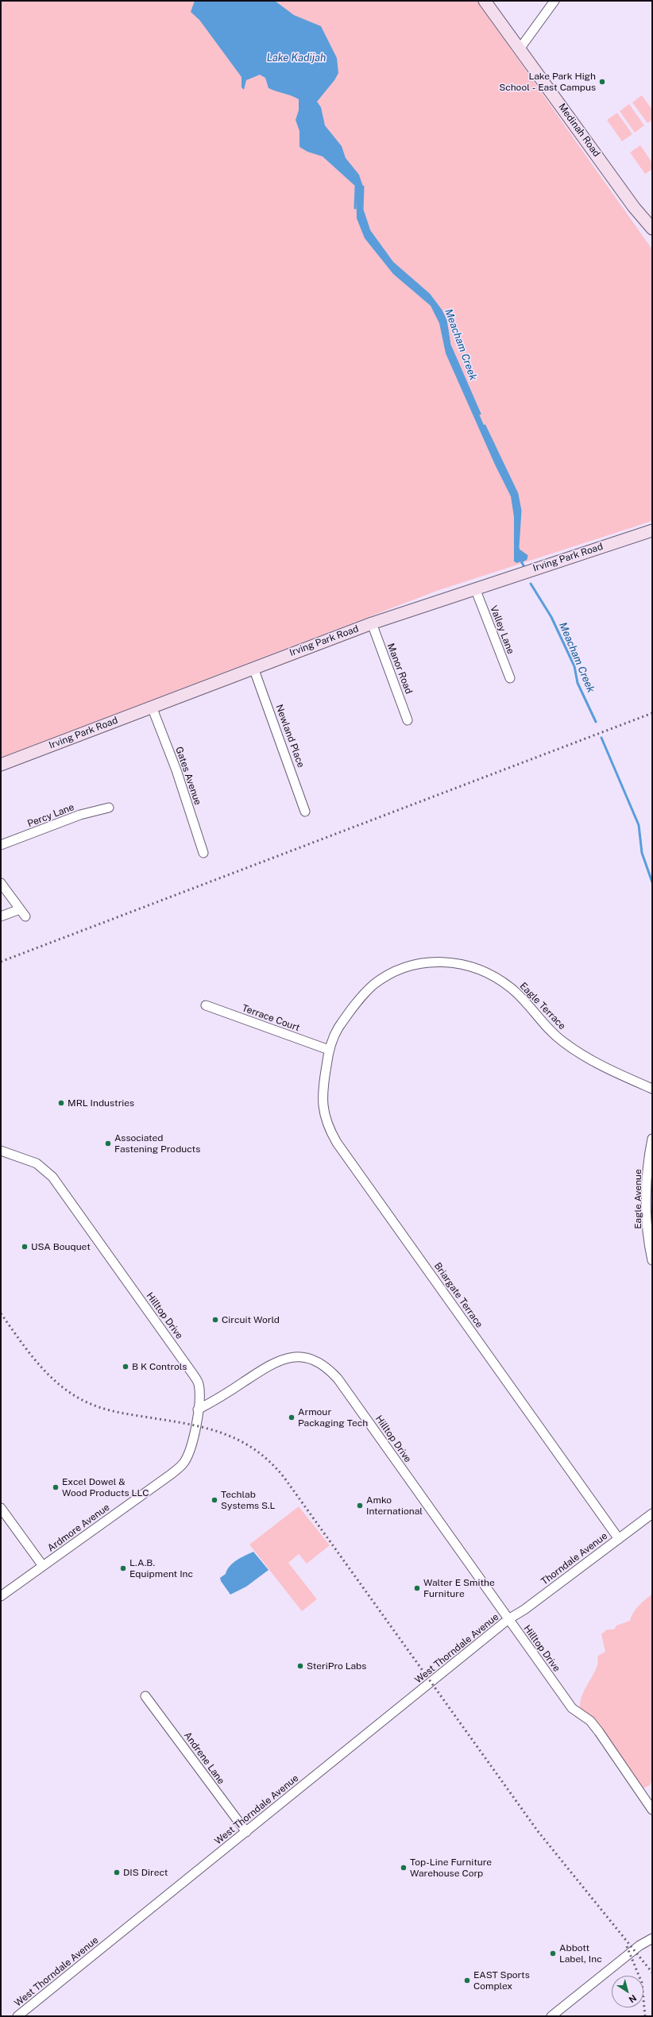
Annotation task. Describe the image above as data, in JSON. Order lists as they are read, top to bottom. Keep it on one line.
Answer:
{"streets":{"main road":["Medinah Road","Irving Park Road"],"street":["Valley Lane","Manor Road","Newland Place","Gates Avenue","Percy Lane","Eagle Terrace","Terrace Court","Eagle Avenue","Briargate Terrace","Hilltop Drive","Ardmore Avenue","Thorndale Avenue","West Thorndale Avenue","Andrene Lane"]},"crossings":[["Irving Park Road","Valley Lane"],["Irving Park Road","Manor Road"],["Irving Park Road","Newland Place"],["Irving Park Road","Gates Avenue"],["Eagle Terrace","Terrace Court"],["Eagle Terrace","Briargate Terrace"],["Terrace Court","Briargate Terrace"],["Briargate Terrace","Thorndale Avenue"],["Hilltop Drive","Ardmore Avenue"],["Hilltop Drive","Thorndale Avenue"],["Hilltop Drive","West Thorndale Avenue"],["Thorndale Avenue","West Thorndale Avenue"],["West Thorndale Avenue","Andrene Lane"]],"water":["Lake Kadijah","Meacham Creek"],"places":["Lake Park High School - East Campus","MRL Industries","Associated Fastening Products","USA Bouquet","Circuit World","B K Controls","Armour Packaging Tech","Excel Dowel & Wood Products LLC","Techlab Systems S.L","Amko International","L.A.B. Equipment Inc","Walter E Smithe Furniture","SteriPro Labs","Top-Line Furniture Warehouse Corp","DIS Direct","Abbott Label, Inc","EAST Sports Complex"],"north":"bottom right"}
